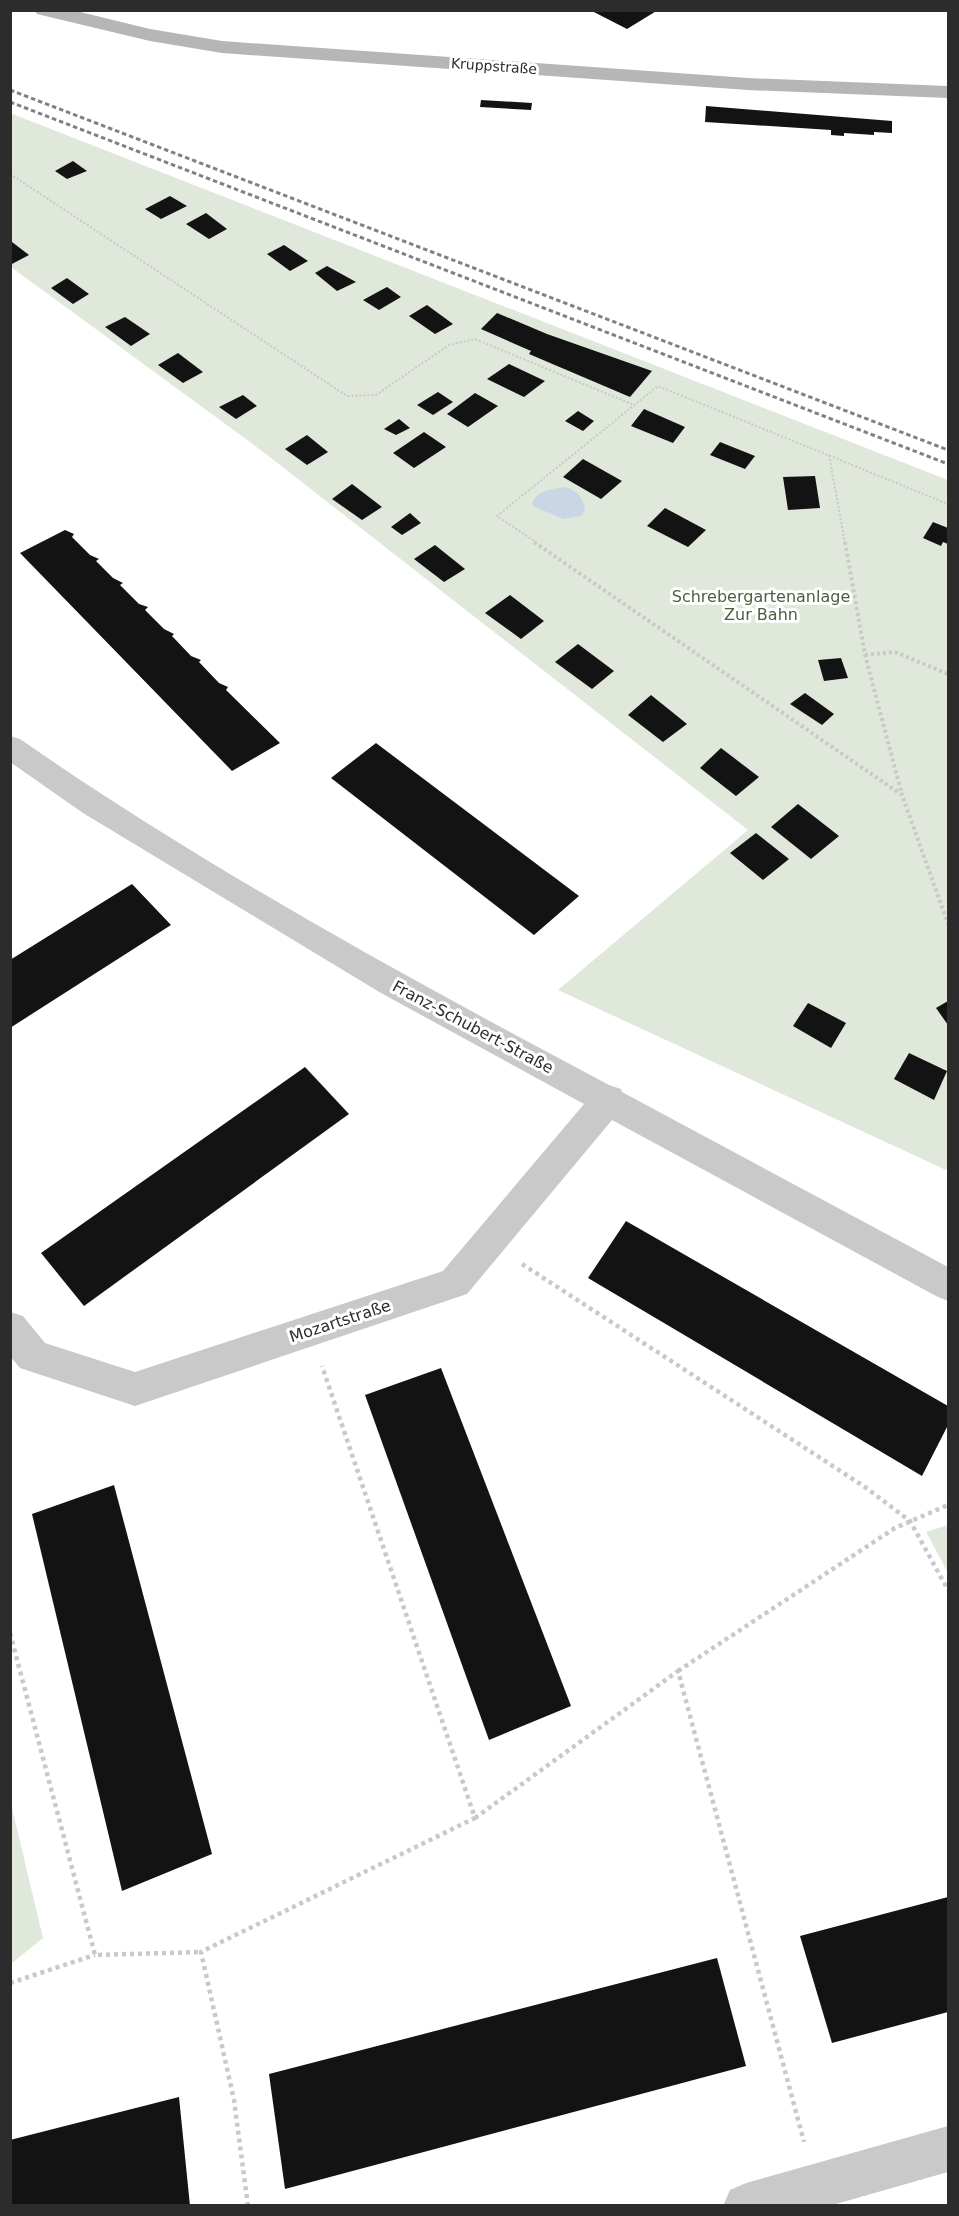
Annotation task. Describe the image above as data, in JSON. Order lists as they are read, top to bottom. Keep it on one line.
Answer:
{"streets":{"street":["Kruppstraße","Franz-Schubert-Straße","Mozartstraße"]},"crossings":[["Franz-Schubert-Straße","Mozartstraße"]],"parks":["Schrebergartenanlage Zur Bahn"]}
